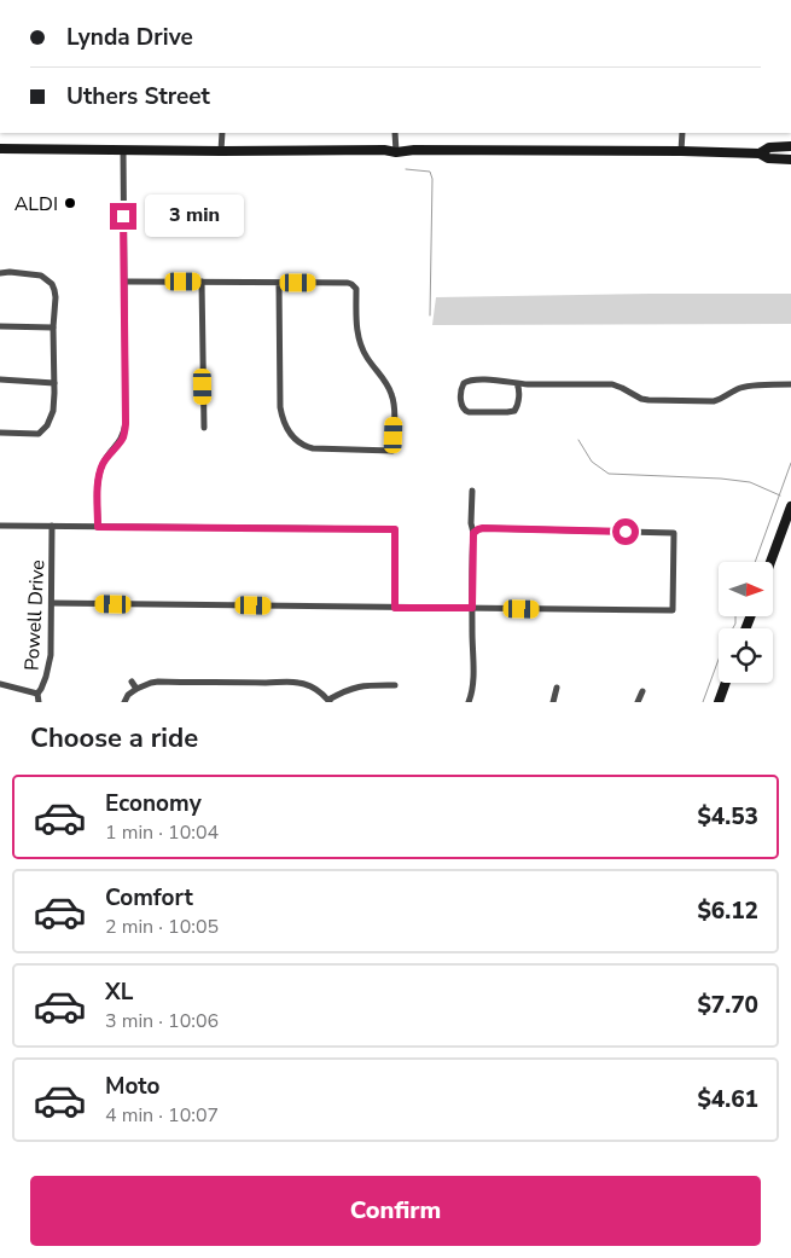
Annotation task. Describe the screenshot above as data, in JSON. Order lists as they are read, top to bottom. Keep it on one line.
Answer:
{"streets":{"street":["Powell Drive"]},"places":["ALDI"],"north":"right","page":{"banner":["Lynda Drive","Uthers Street"],"bubble":"3 min","heading":"Choose a ride","list":[{"name":"Economy","note":"1 min · 10:04","value":"$4.53"},{"name":"Comfort","note":"2 min · 10:05","value":"$6.12"},{"name":"XL","note":"3 min · 10:06","value":"$7.70"},{"name":"Moto","note":"4 min · 10:07","value":"$4.61"}],"buttons":"Confirm"}}
